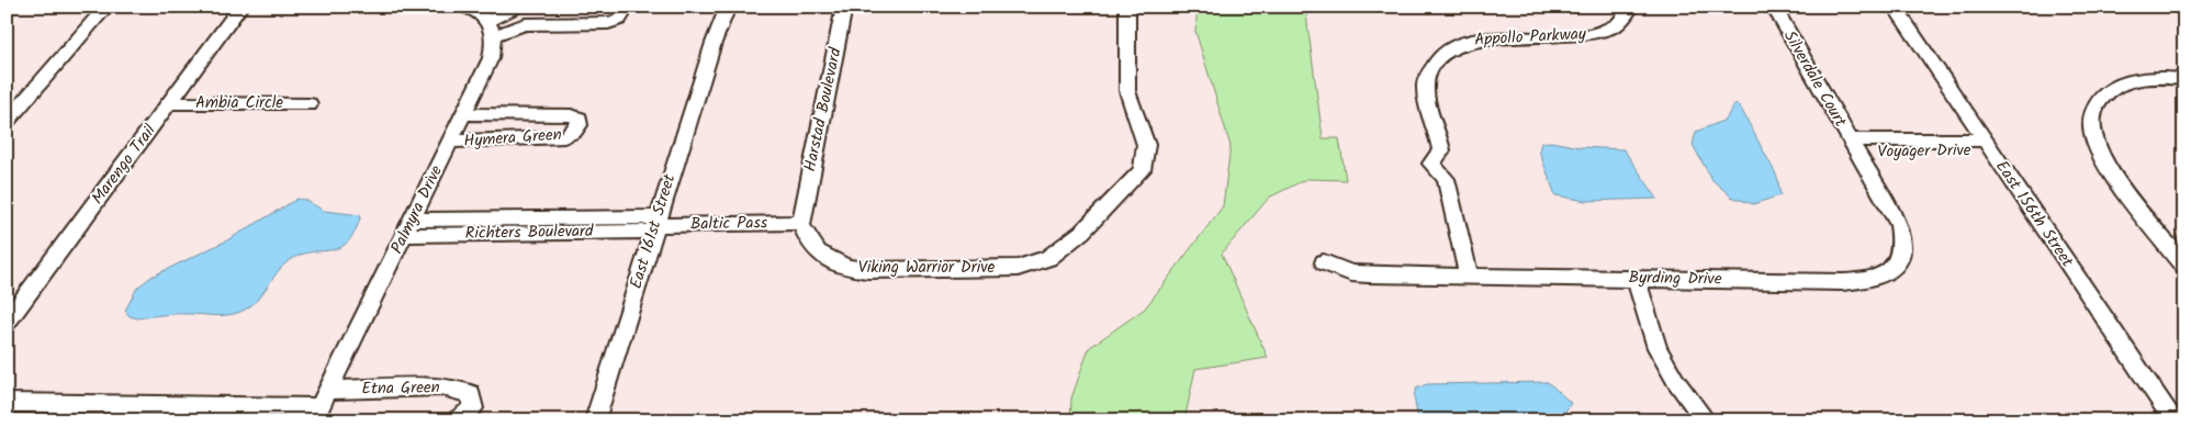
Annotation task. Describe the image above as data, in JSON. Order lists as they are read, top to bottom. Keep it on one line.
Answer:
{"streets":{"street":["Appollo Parkway","Silverdale Court","Ambia Circle","Harstad Boulevard","Hymera Green","Voyager Drive","Marengo Trail","Palmyra Drive","East 156th Street","Baltic Pass","East 161st Street","Richters Boulevard","Viking Warrior Drive","Byrding Drive","Etna Green"]},"crossings":[["Appollo Parkway","Byrding Drive"],["Silverdale Court","Voyager Drive"],["Silverdale Court","Byrding Drive"],["Ambia Circle","Marengo Trail"],["Harstad Boulevard","Baltic Pass"],["Harstad Boulevard","Viking Warrior Drive"],["Hymera Green","Palmyra Drive"],["Voyager Drive","East 156th Street"],["Voyager Drive","Byrding Drive"],["Palmyra Drive","Richters Boulevard"],["Palmyra Drive","Etna Green"],["Baltic Pass","East 161st Street"],["Baltic Pass","Richters Boulevard"],["Baltic Pass","Viking Warrior Drive"],["East 161st Street","Richters Boulevard"]]}
